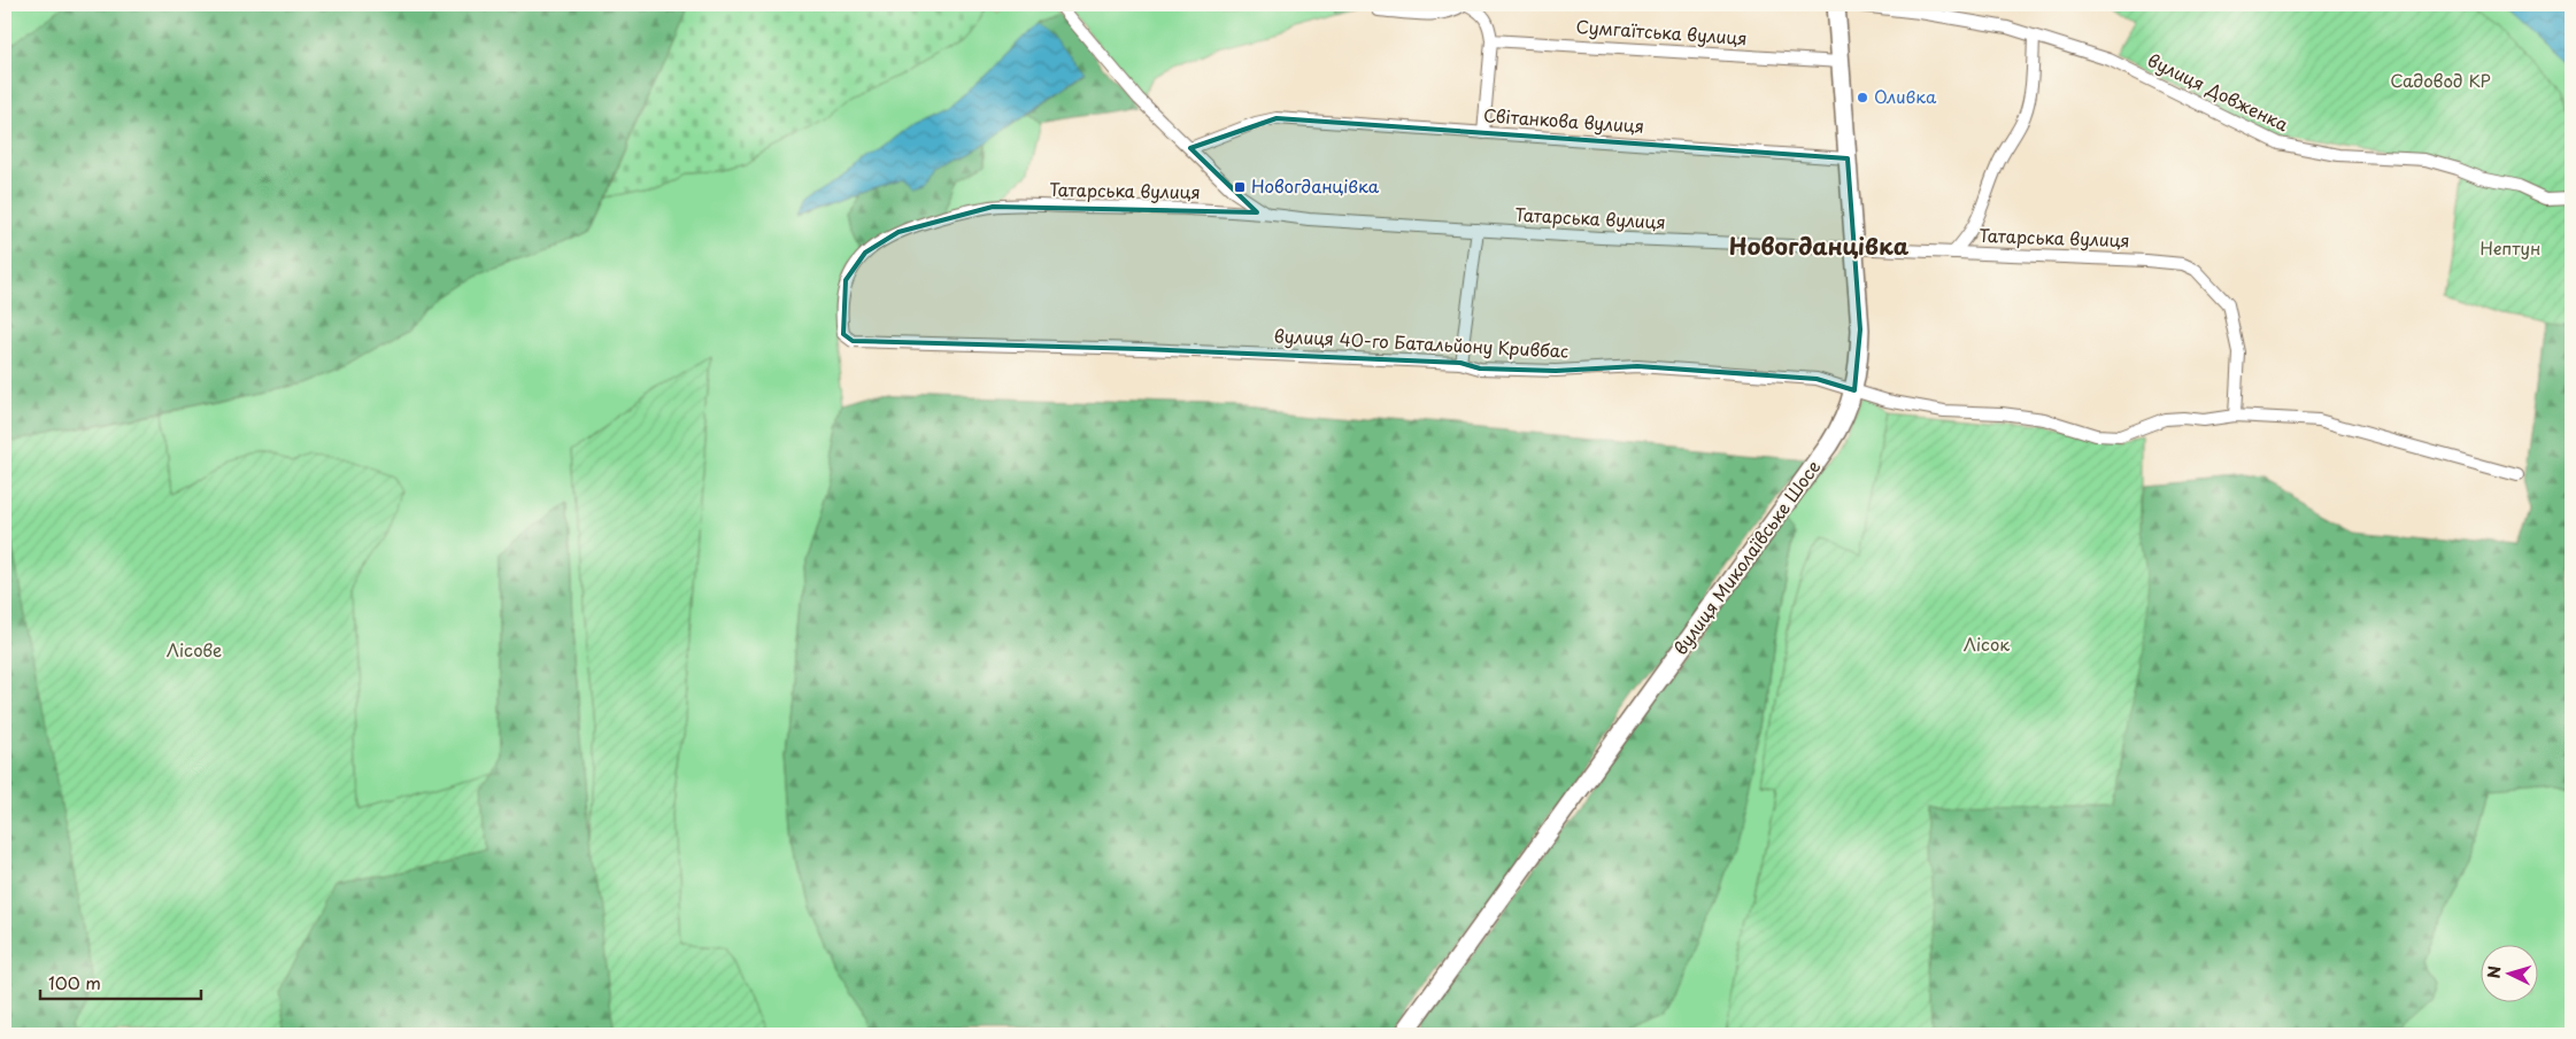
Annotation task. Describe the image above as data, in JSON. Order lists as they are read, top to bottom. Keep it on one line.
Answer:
{"streets":{"main road":["вулиця Миколаївське Шосе"],"street":["Сумгаїтська вулиця","вулиця Довженка","Світанкова вулиця","Татарська вулиця","вулиця 40-го Батальйону Кривбас"]},"crossings":[["Сумгаїтська вулиця","вулиця Миколаївське Шосе"],["Світанкова вулиця","вулиця Миколаївське Шосе"],["Татарська вулиця","вулиця 40-го Батальйону Кривбас"],["Татарська вулиця","вулиця Миколаївське Шосе"],["вулиця 40-го Батальйону Кривбас","вулиця Миколаївське Шосе"]],"districts":["Новогданцівка"],"parks":["Садовод КР","Нептун","Лісок","Лісове"],"places":{"other":["Оливка"],"transit":["Новогданцівка"]},"scale_bar":"100 m","north":"left"}
